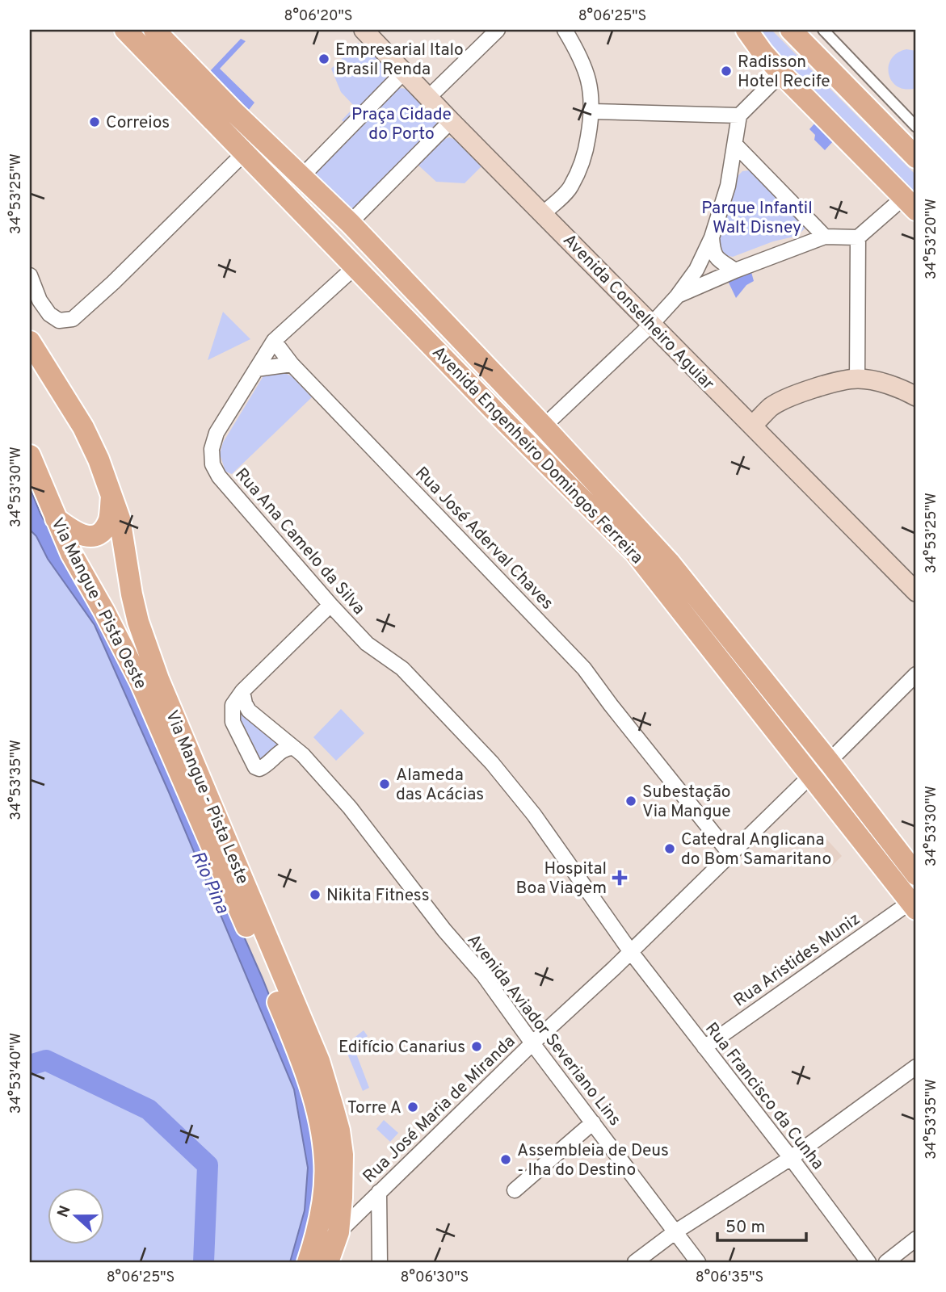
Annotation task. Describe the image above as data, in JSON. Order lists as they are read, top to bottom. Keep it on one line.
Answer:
{"streets":{"main road":["Avenida Conselheiro Aguiar","Avenida Engenheiro Domingos Ferreira","Via Mangue - Pista Oeste","Via Mangue - Pista Leste"],"street":["Rua José Aderval Chaves","Rua Ana Camelo da Silva","Rua Aristides Muniz","Avenida Aviador Severiano Lins","Rua Francisco da Cunha","Rua José Maria de Miranda"]},"crossings":[["Avenida Engenheiro Domingos Ferreira","Rua Aristides Muniz"],["Avenida Engenheiro Domingos Ferreira","Rua José Maria de Miranda"],["Rua José Aderval Chaves","Rua Ana Camelo da Silva"],["Rua José Aderval Chaves","Rua José Maria de Miranda"],["Rua Ana Camelo da Silva","Rua Francisco da Cunha"],["Rua Ana Camelo da Silva","Rua José Maria de Miranda"],["Via Mangue - Pista Leste","Rua José Maria de Miranda"],["Rua Aristides Muniz","Rua Francisco da Cunha"],["Avenida Aviador Severiano Lins","Rua José Maria de Miranda"],["Rua Francisco da Cunha","Rua José Maria de Miranda"]],"water":["Rio Pina"],"parks":["Praça Cidade do Porto","Parque Infantil Walt Disney"],"places":{"other":["Empresarial Italo Brasil Renda","Radisson Hotel Recife","Correios","Alameda das Acácias","Subestação Via Mangue","Catedral Anglicana do Bom Samaritano","Nikita Fitness","Edifício Canarius","Torre A","Assembleia de Deus - Iha do Destino"],"health":["Hospital Boa Viagem"]},"scale_bar":"50 m","north":"left","coordinates":["8°06'20\"S","8°06'25\"S","34°53'25\"W","34°53'20\"W","34°53'30\"W","34°53'35\"W","34°53'40\"W","8°06'30\"S","8°06'35\"S"]}
